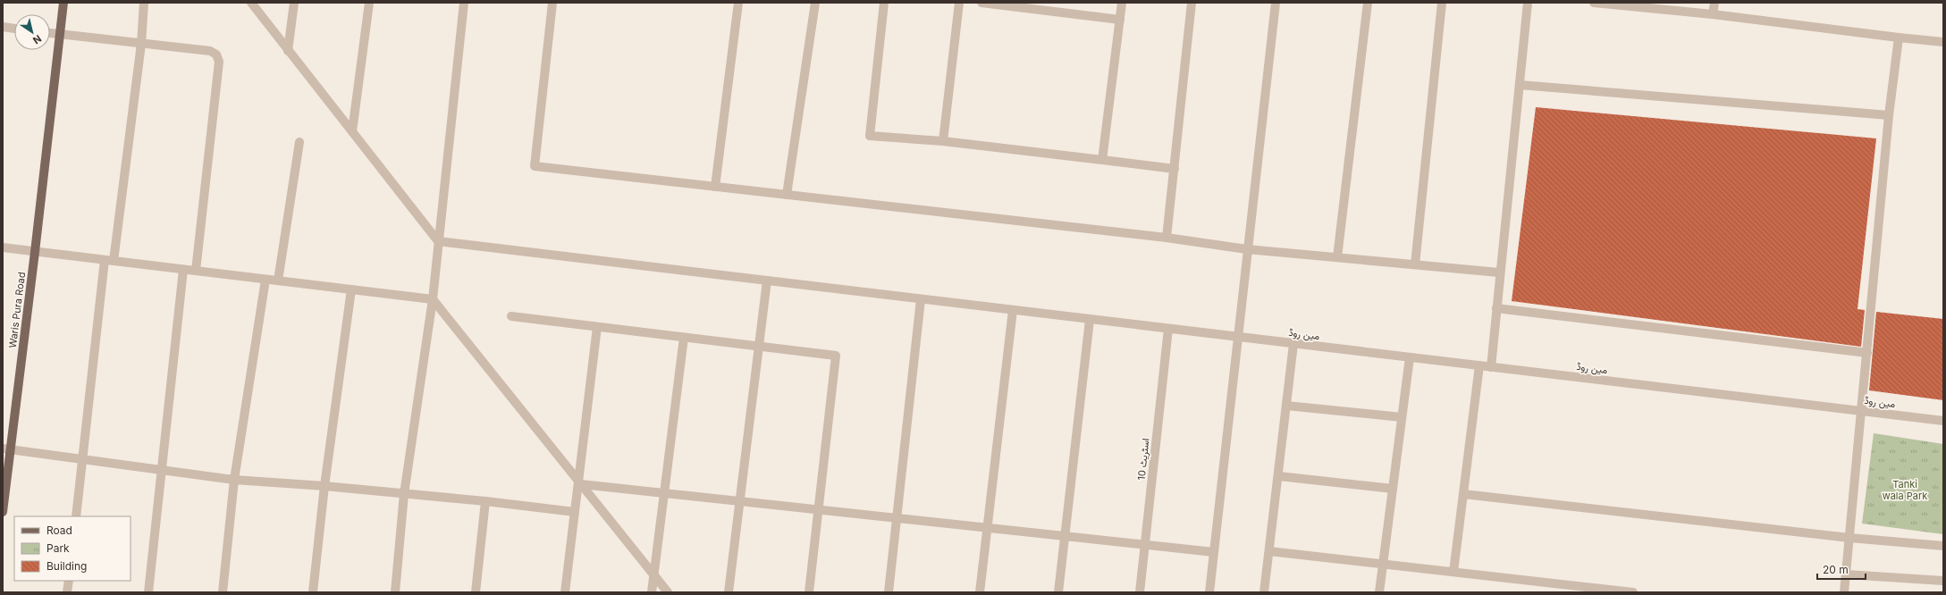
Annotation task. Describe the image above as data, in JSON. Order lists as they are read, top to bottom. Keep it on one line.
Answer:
{"streets":{"main road":["Waris Pura Road"],"street":["مین روڈ","اسٹریٹ 10"]},"crossings":[["مین روڈ","اسٹریٹ 10"]],"parks":["Tanki wala Park"],"legend":["Road","Park","Building"],"scale_bar":"20 m","north":"bottom right"}
